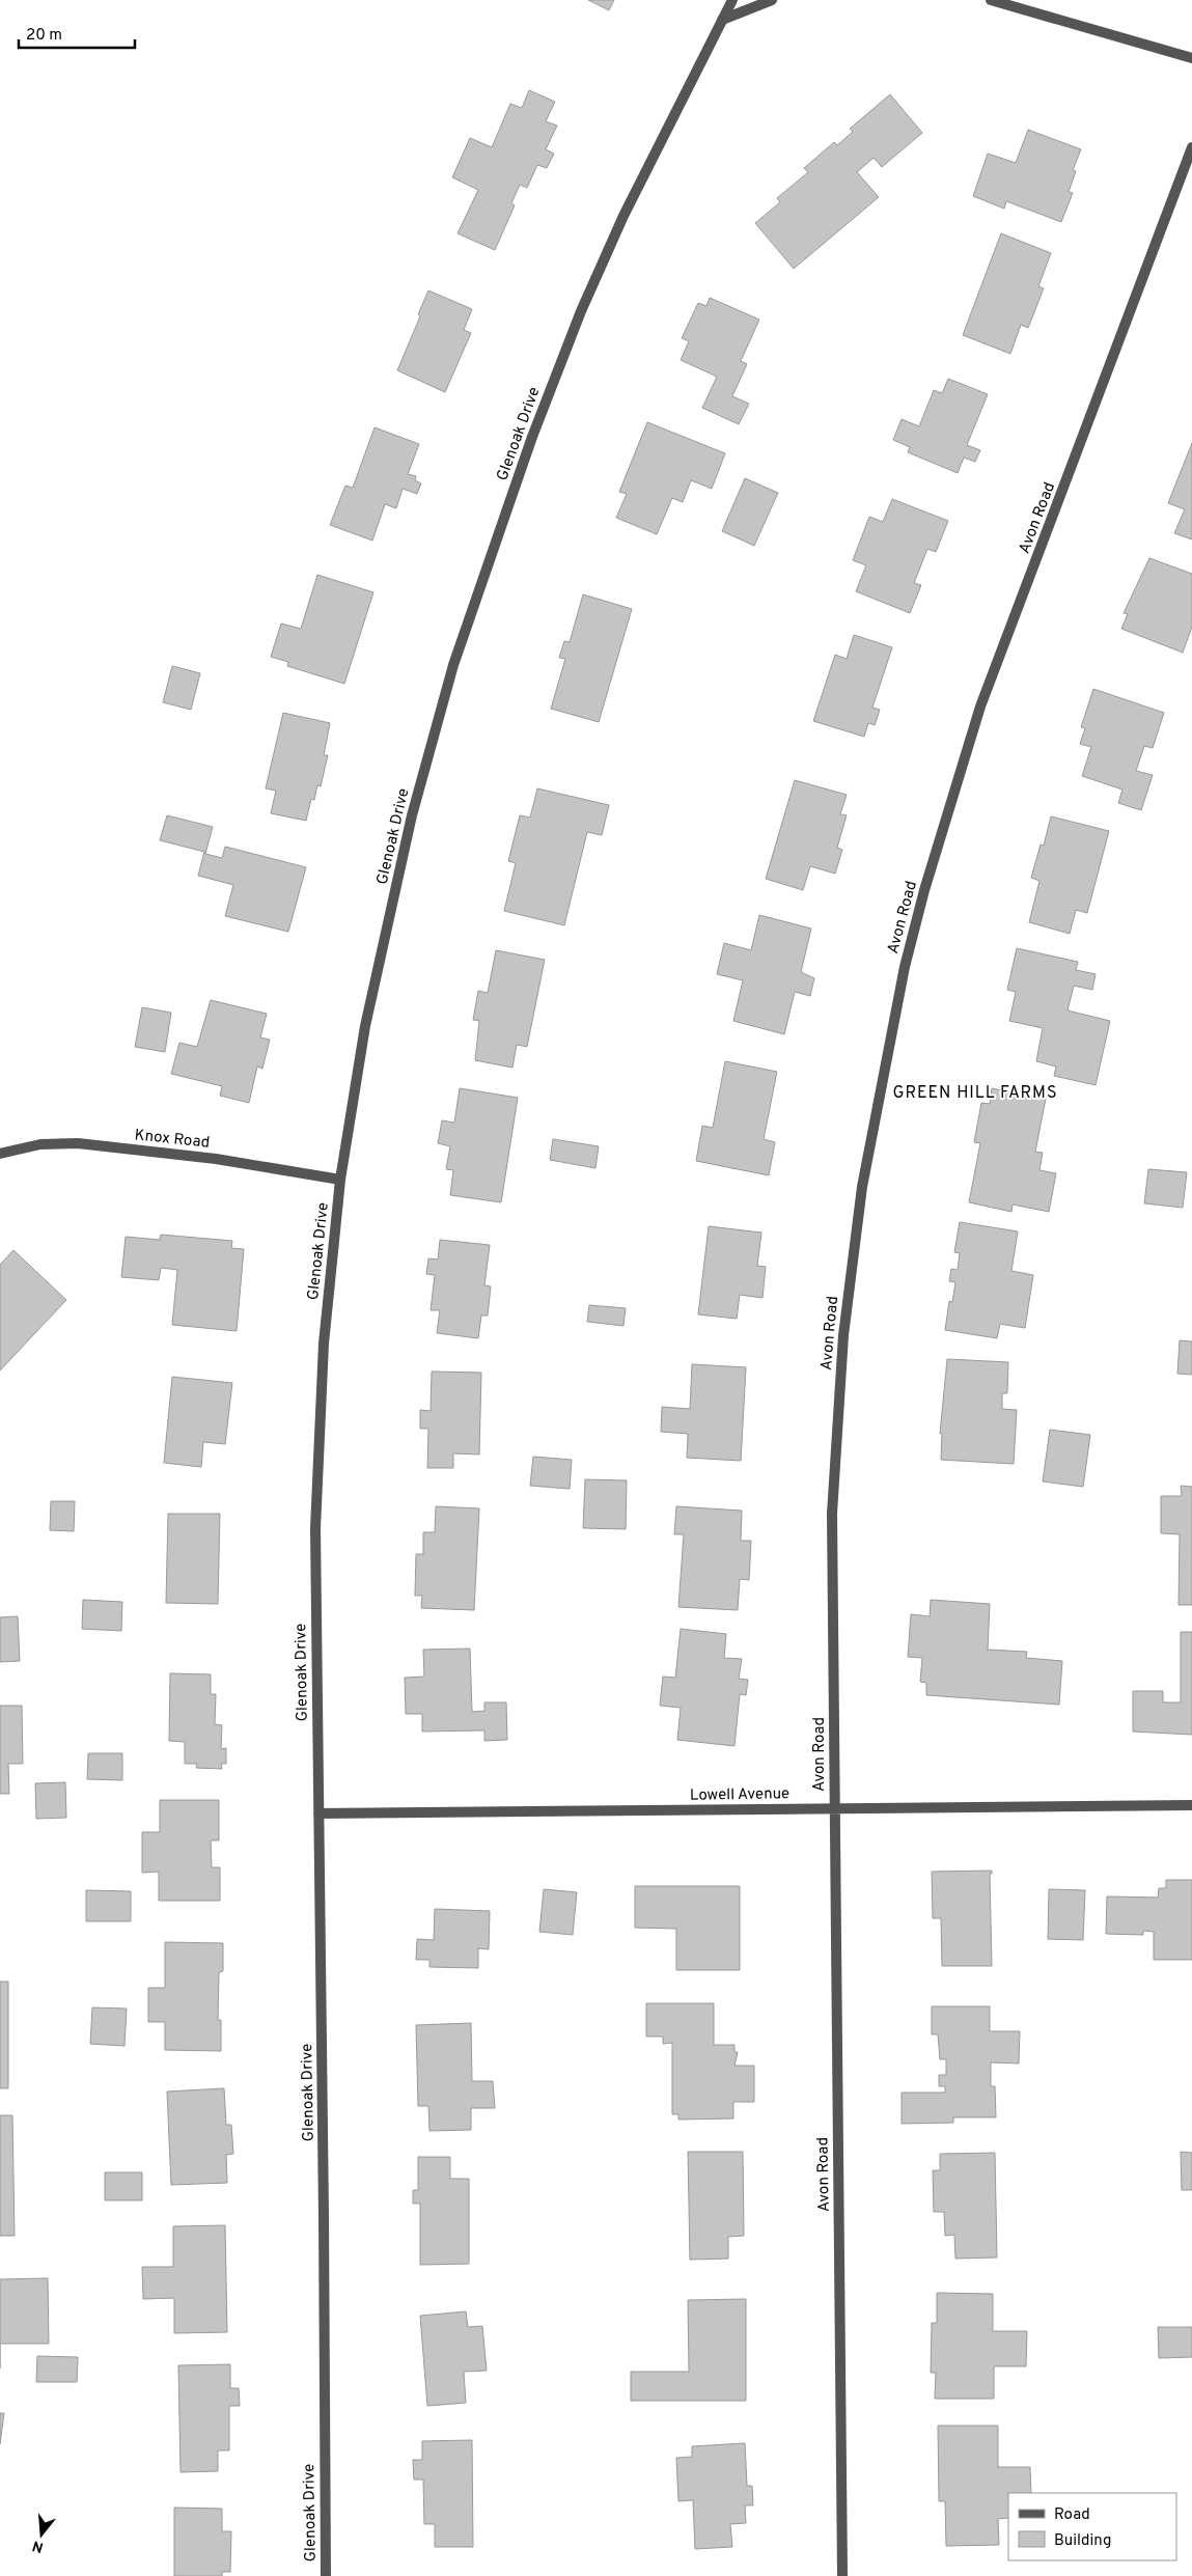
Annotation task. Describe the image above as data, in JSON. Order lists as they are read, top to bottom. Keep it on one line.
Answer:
{"streets":{"street":["Glenoak Drive","Avon Road","Knox Road","Lowell Avenue"]},"crossings":[["Glenoak Drive","Knox Road"],["Glenoak Drive","Lowell Avenue"],["Avon Road","Lowell Avenue"]],"districts":["GREEN HILL FARMS"],"legend":["Road","Building"],"scale_bar":"20 m","north":"bottom"}
